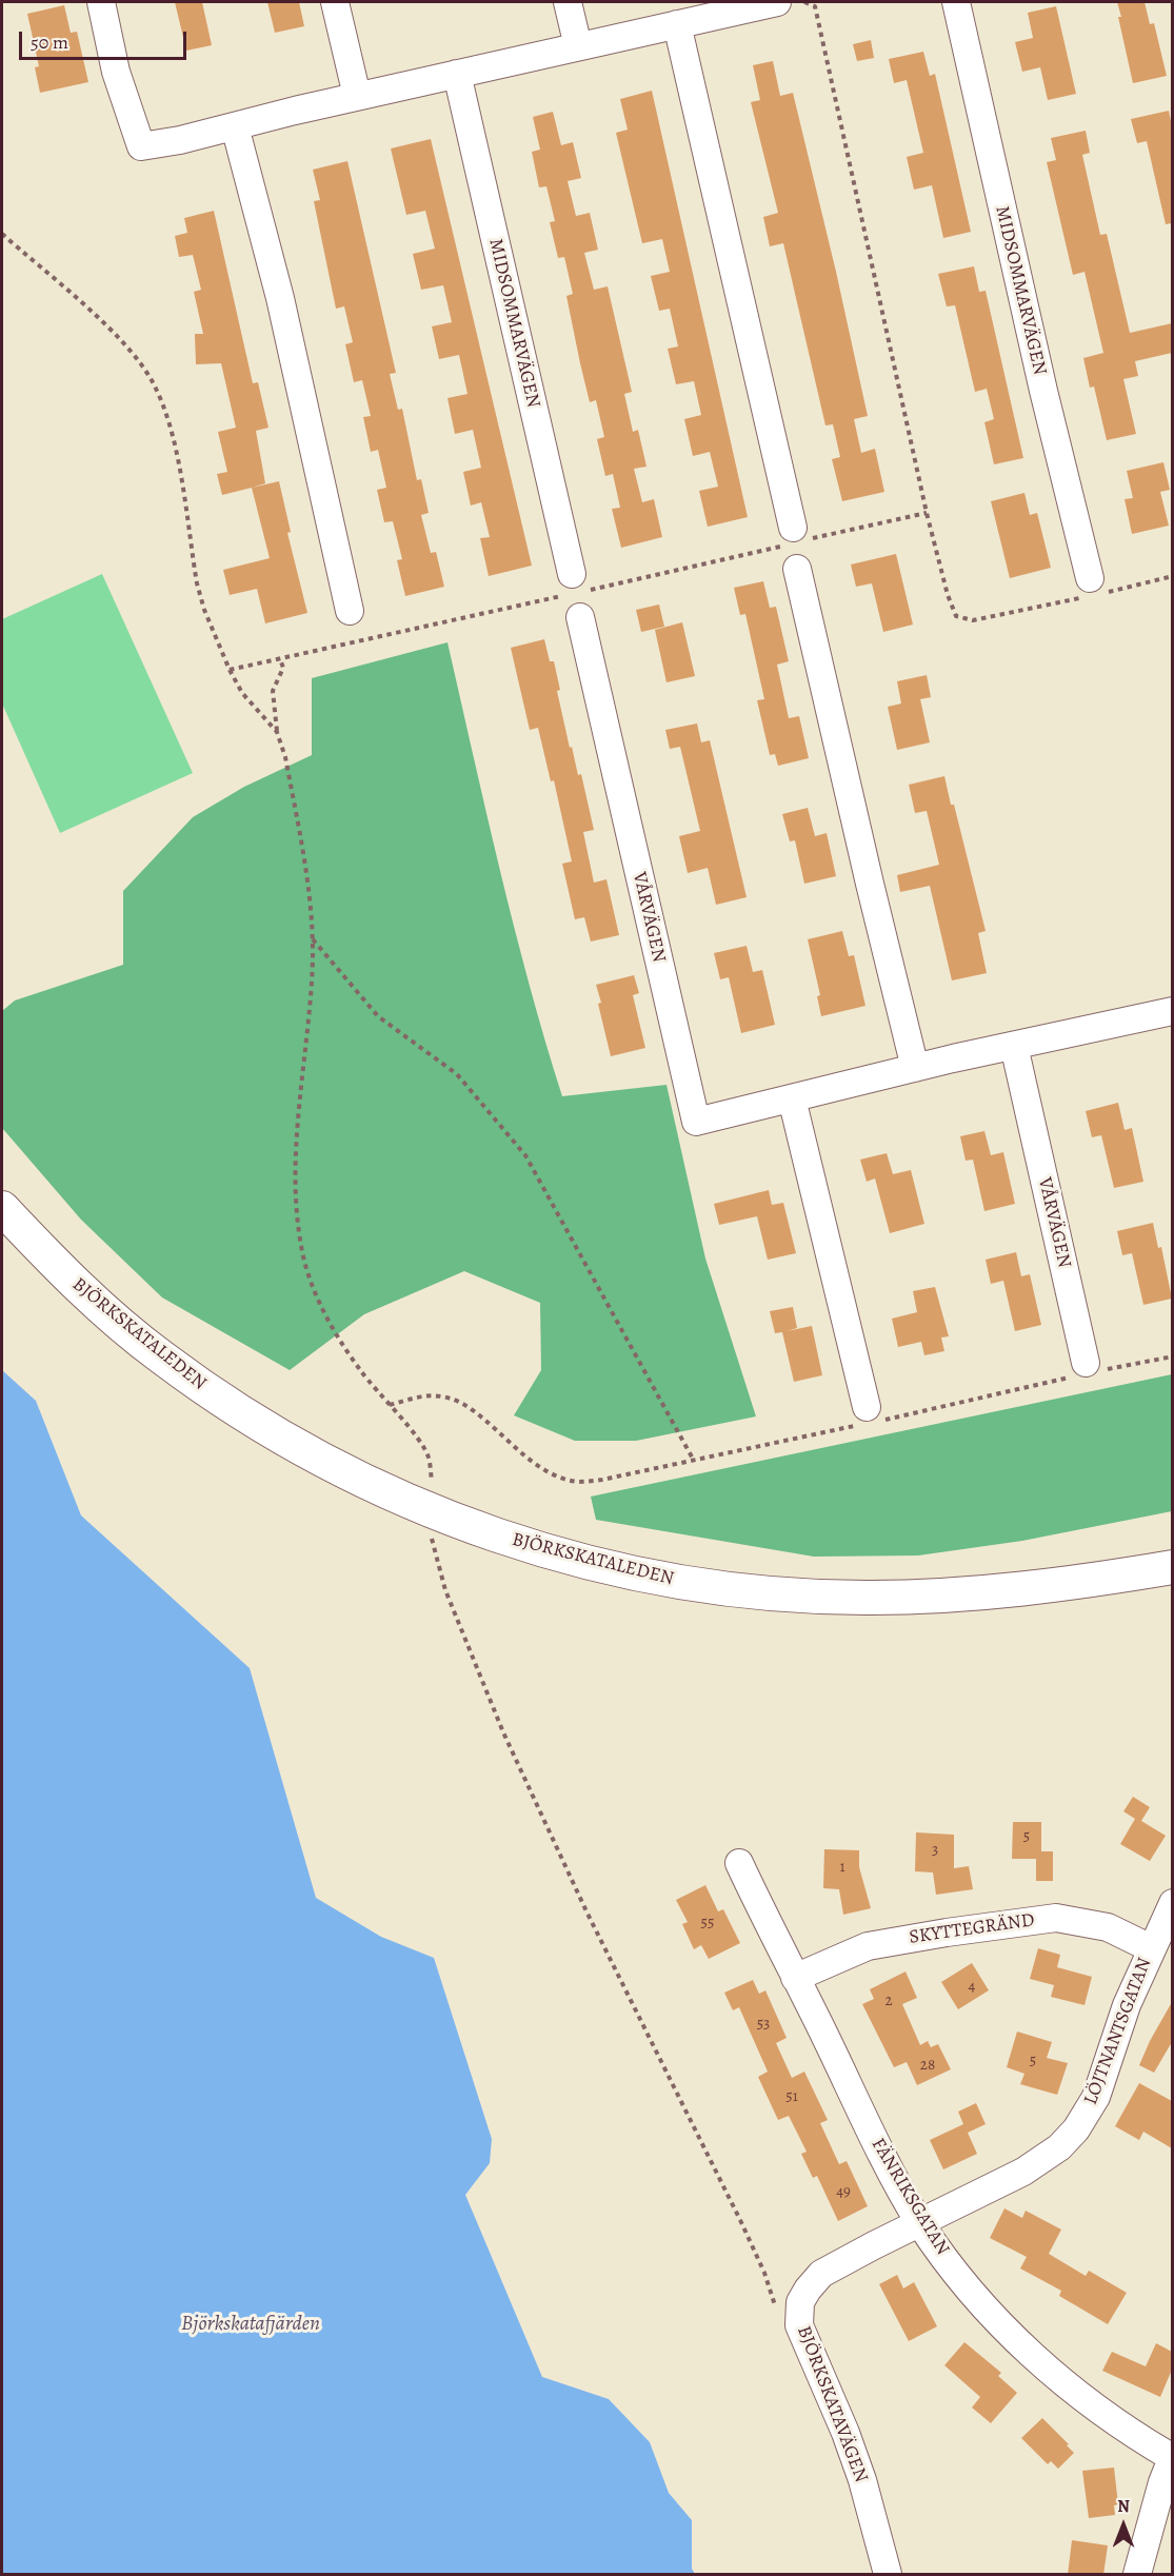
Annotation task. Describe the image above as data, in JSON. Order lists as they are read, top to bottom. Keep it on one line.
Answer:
{"streets":{"main road":["BJÖRKSKATALEDEN"],"street":["MIDSOMMARVÄGEN","VÅRVÄGEN","SKYTTEGRÄND","LÖJTNANTSGATAN","FÄNRIKSGATAN","BJÖRKSKATAVÄGEN"]},"crossings":[["SKYTTEGRÄND","LÖJTNANTSGATAN"],["SKYTTEGRÄND","FÄNRIKSGATAN"],["LÖJTNANTSGATAN","FÄNRIKSGATAN"],["LÖJTNANTSGATAN","BJÖRKSKATAVÄGEN"],["FÄNRIKSGATAN","BJÖRKSKATAVÄGEN"]],"water":["Björkskatafjärden"],"house_numbers":["5","3","1","55","4","2","53","5","28","51","49"],"scale_bar":"50 m","north":"top"}
